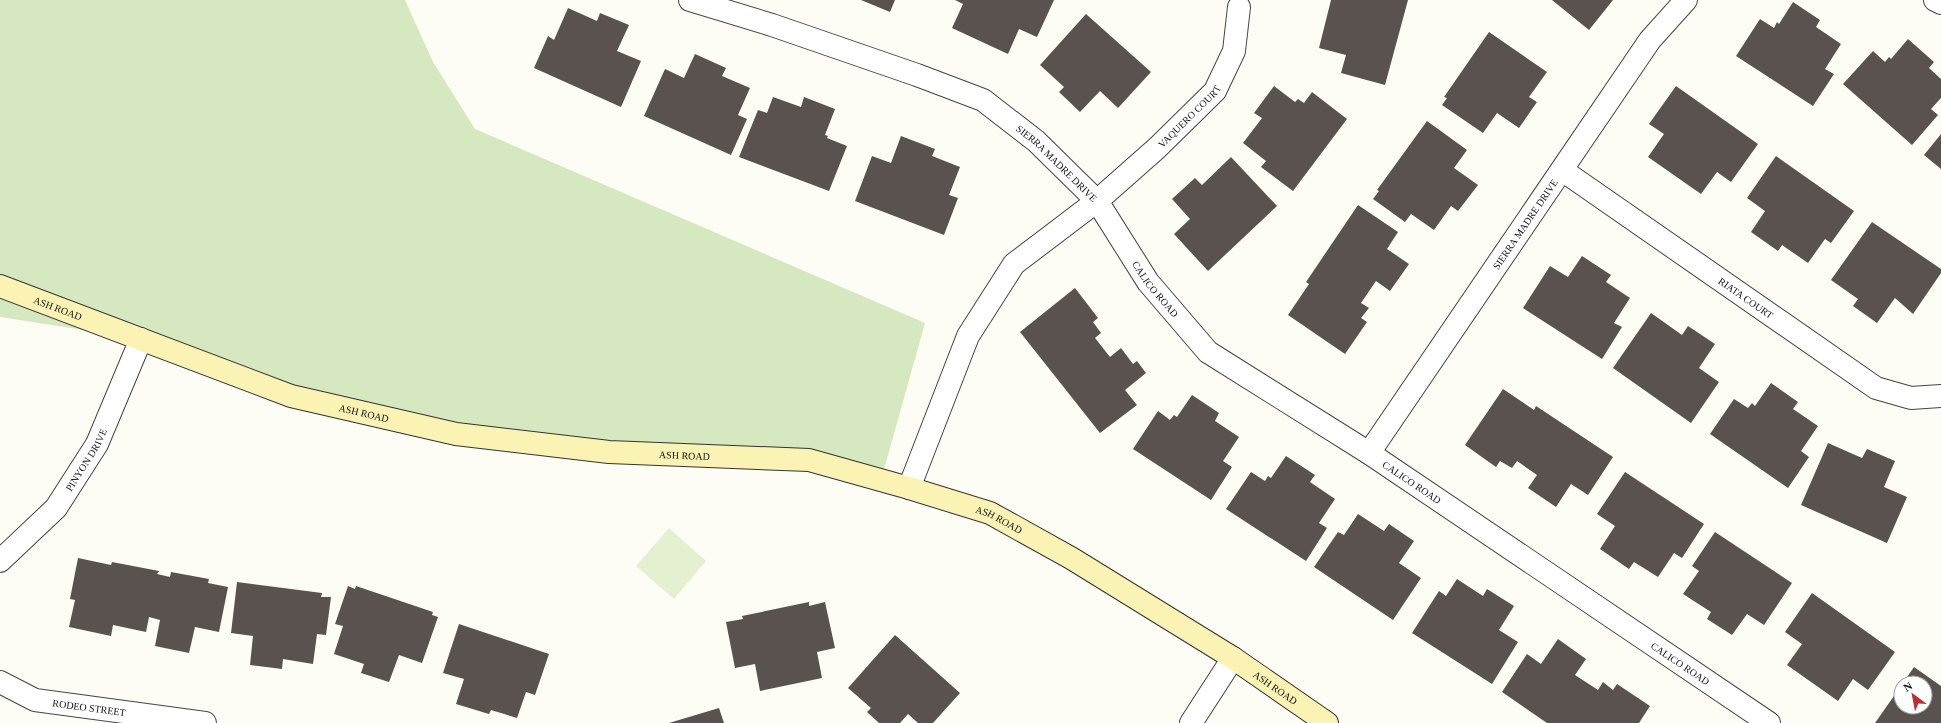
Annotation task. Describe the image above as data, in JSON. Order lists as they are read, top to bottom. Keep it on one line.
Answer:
{"streets":{"main road":["ASH ROAD"],"street":["VAQUERO COURT","SIERRA MADRE DRIVE","CALICO ROAD","RIATA COURT","PINYON DRIVE","RODEO STREET"]},"crossings":[["VAQUERO COURT","SIERRA MADRE DRIVE"],["VAQUERO COURT","CALICO ROAD"],["SIERRA MADRE DRIVE","CALICO ROAD"],["SIERRA MADRE DRIVE","RIATA COURT"],["SIERRA MADRE DRIVE","ASH ROAD"],["ASH ROAD","PINYON DRIVE"]],"north":"top left"}
